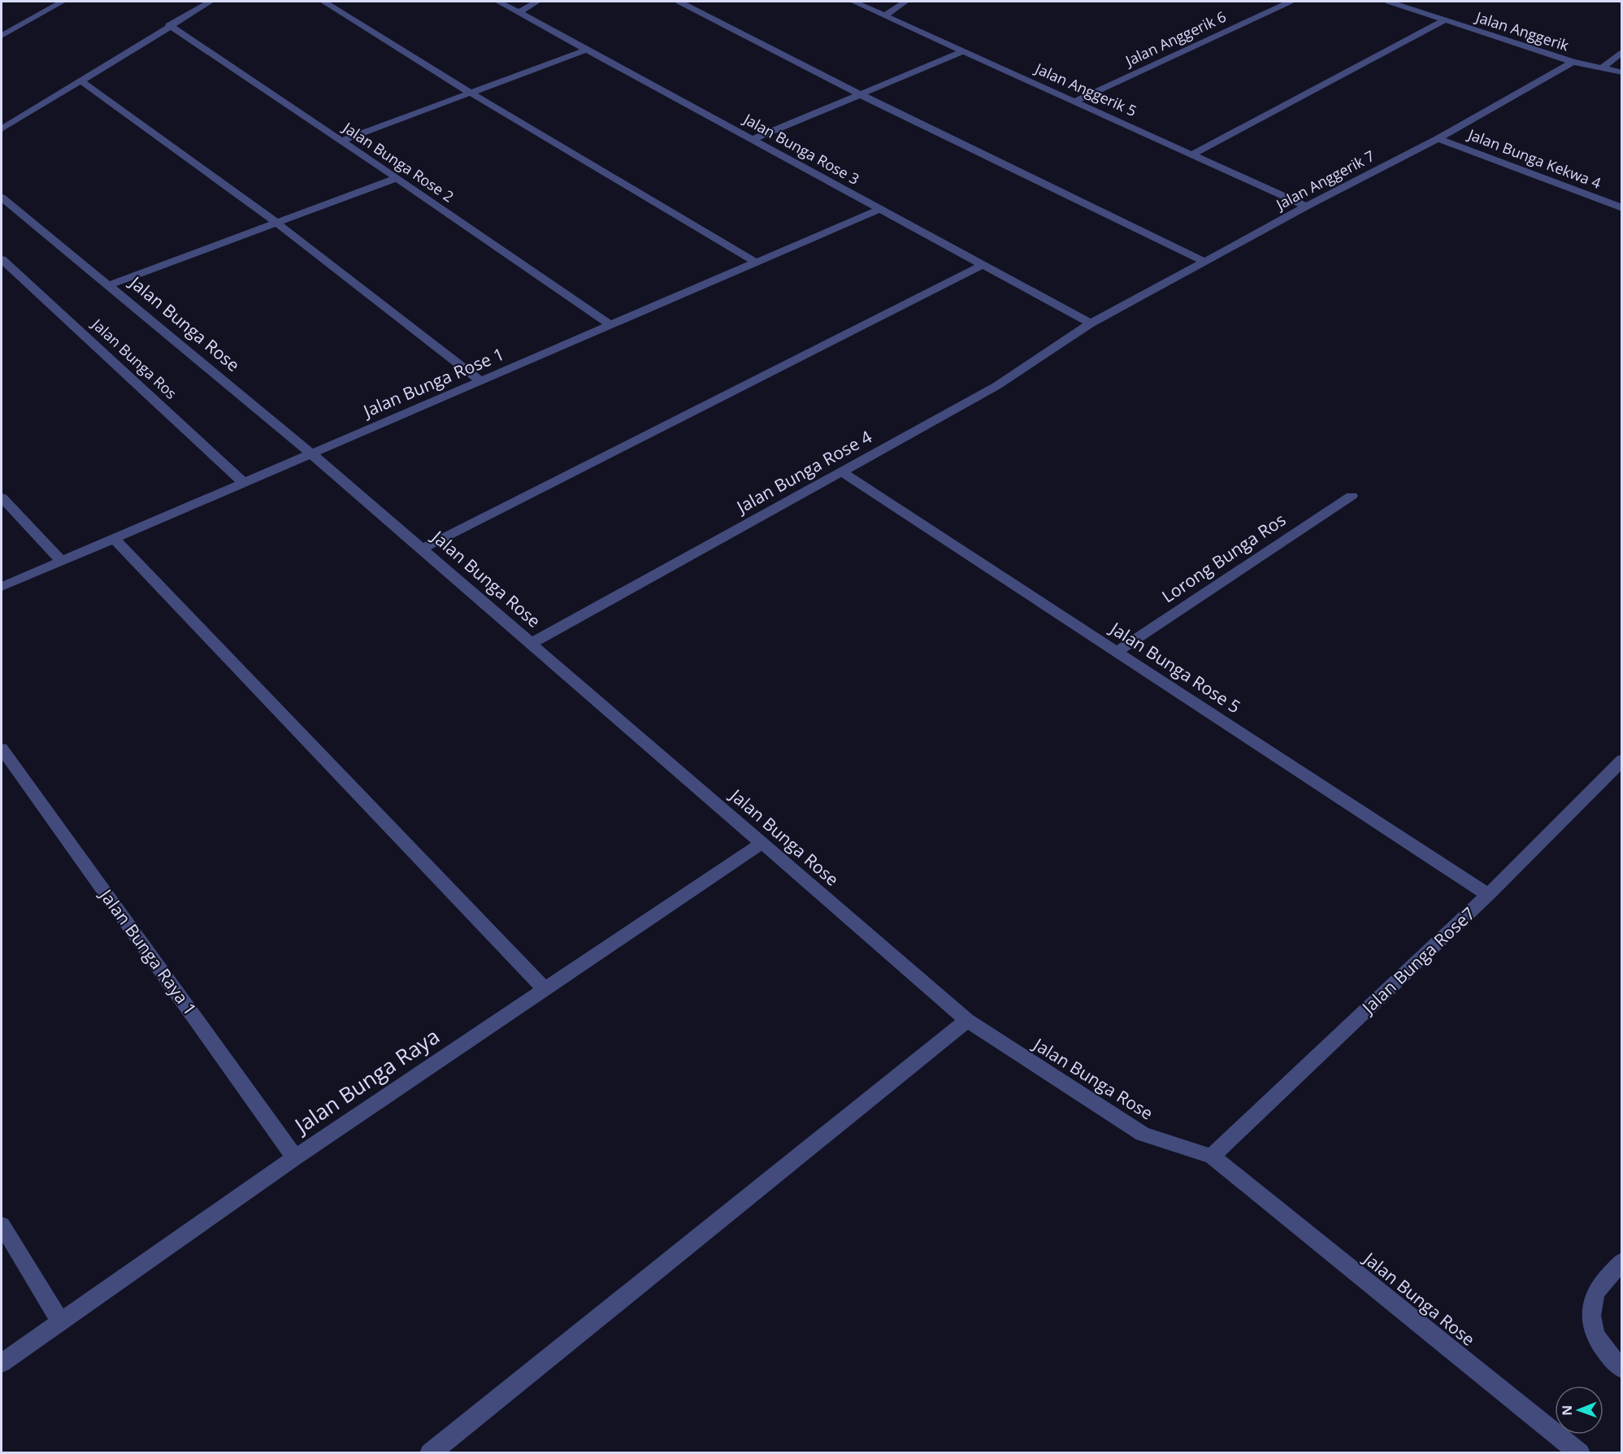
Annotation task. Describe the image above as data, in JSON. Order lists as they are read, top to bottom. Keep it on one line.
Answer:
{"streets":{"street":["Jalan Anggerik","Jalan Anggerik 6","Jalan Anggerik 5","Jalan Bunga Rose 3","Jalan Bunga Kekwa 4","Jalan Bunga Rose 2","Jalan Anggerik 7","Jalan Bunga Rose","Jalan Bunga Ros","Jalan Bunga Rose 1","Jalan Bunga Rose 4","Lorong Bunga Ros","Jalan Bunga Rose 5","Jalan Bunga Raya 1","Jalan Bunga Rose7","Jalan Bunga Raya"]},"crossings":[["Jalan Anggerik","Jalan Anggerik 7"],["Jalan Anggerik 6","Jalan Anggerik 5"],["Jalan Anggerik 5","Jalan Anggerik 7"],["Jalan Bunga Rose 3","Jalan Anggerik 7"],["Jalan Bunga Rose 3","Jalan Bunga Rose 1"],["Jalan Bunga Rose 3","Jalan Bunga Rose 4"],["Jalan Bunga Kekwa 4","Jalan Anggerik 7"],["Jalan Bunga Rose 2","Jalan Bunga Rose 1"],["Jalan Anggerik 7","Jalan Bunga Rose 4"],["Jalan Bunga Rose","Jalan Bunga Rose 1"],["Jalan Bunga Rose","Jalan Bunga Rose 4"],["Jalan Bunga Rose","Jalan Bunga Rose7"],["Jalan Bunga Rose","Jalan Bunga Raya"],["Jalan Bunga Ros","Jalan Bunga Rose 1"],["Jalan Bunga Rose 4","Jalan Bunga Rose 5"],["Lorong Bunga Ros","Jalan Bunga Rose 5"],["Jalan Bunga Rose 5","Jalan Bunga Rose7"],["Jalan Bunga Raya 1","Jalan Bunga Raya"]],"north":"left"}
